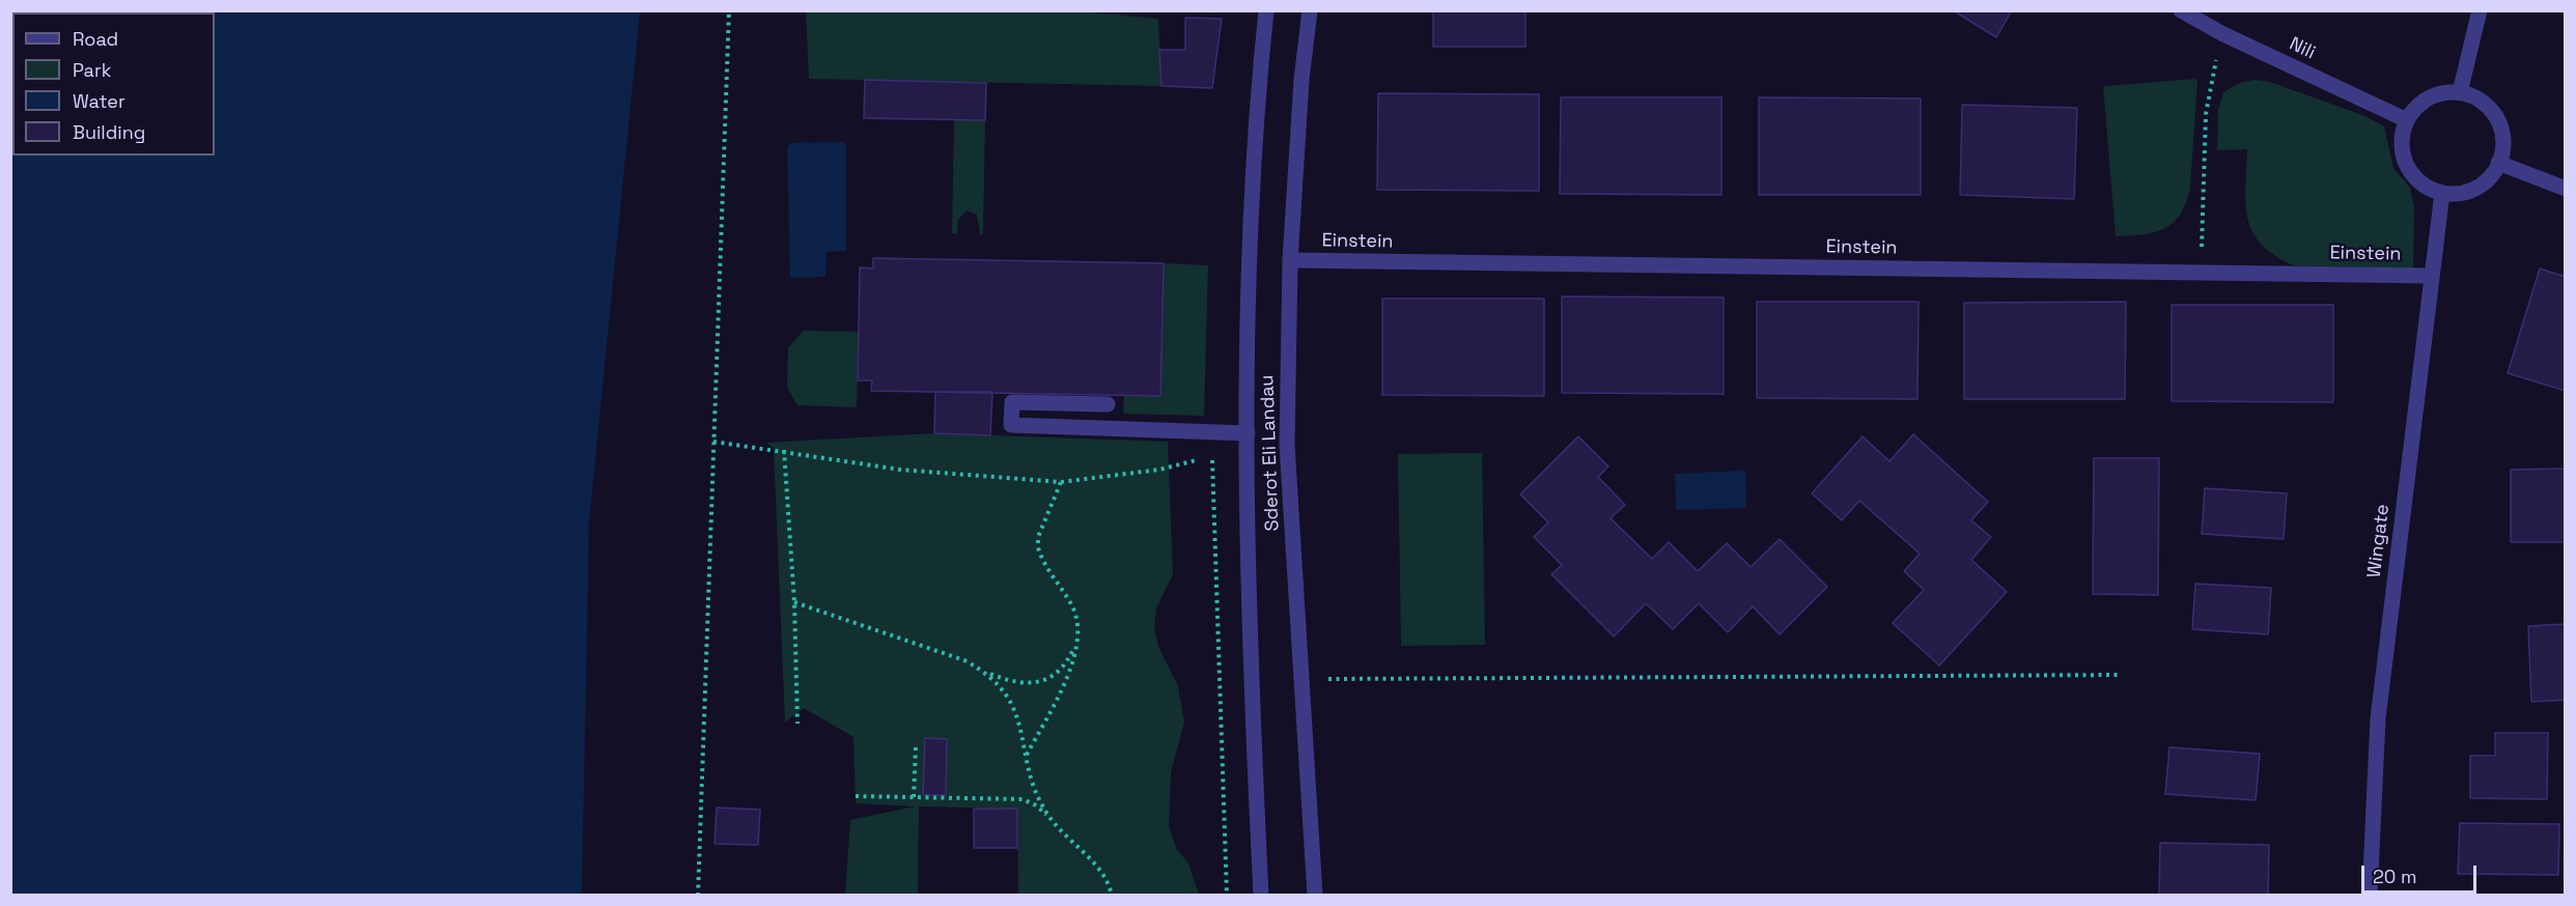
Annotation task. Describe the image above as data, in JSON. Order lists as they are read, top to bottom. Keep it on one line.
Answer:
{"streets":{"street":["Nili","Einstein","Sderot Eli Landau","Wingate"]},"crossings":[["Nili","Wingate"],["Einstein","Sderot Eli Landau"],["Einstein","Wingate"]],"legend":["Road","Park","Water","Building"],"scale_bar":"20 m"}
